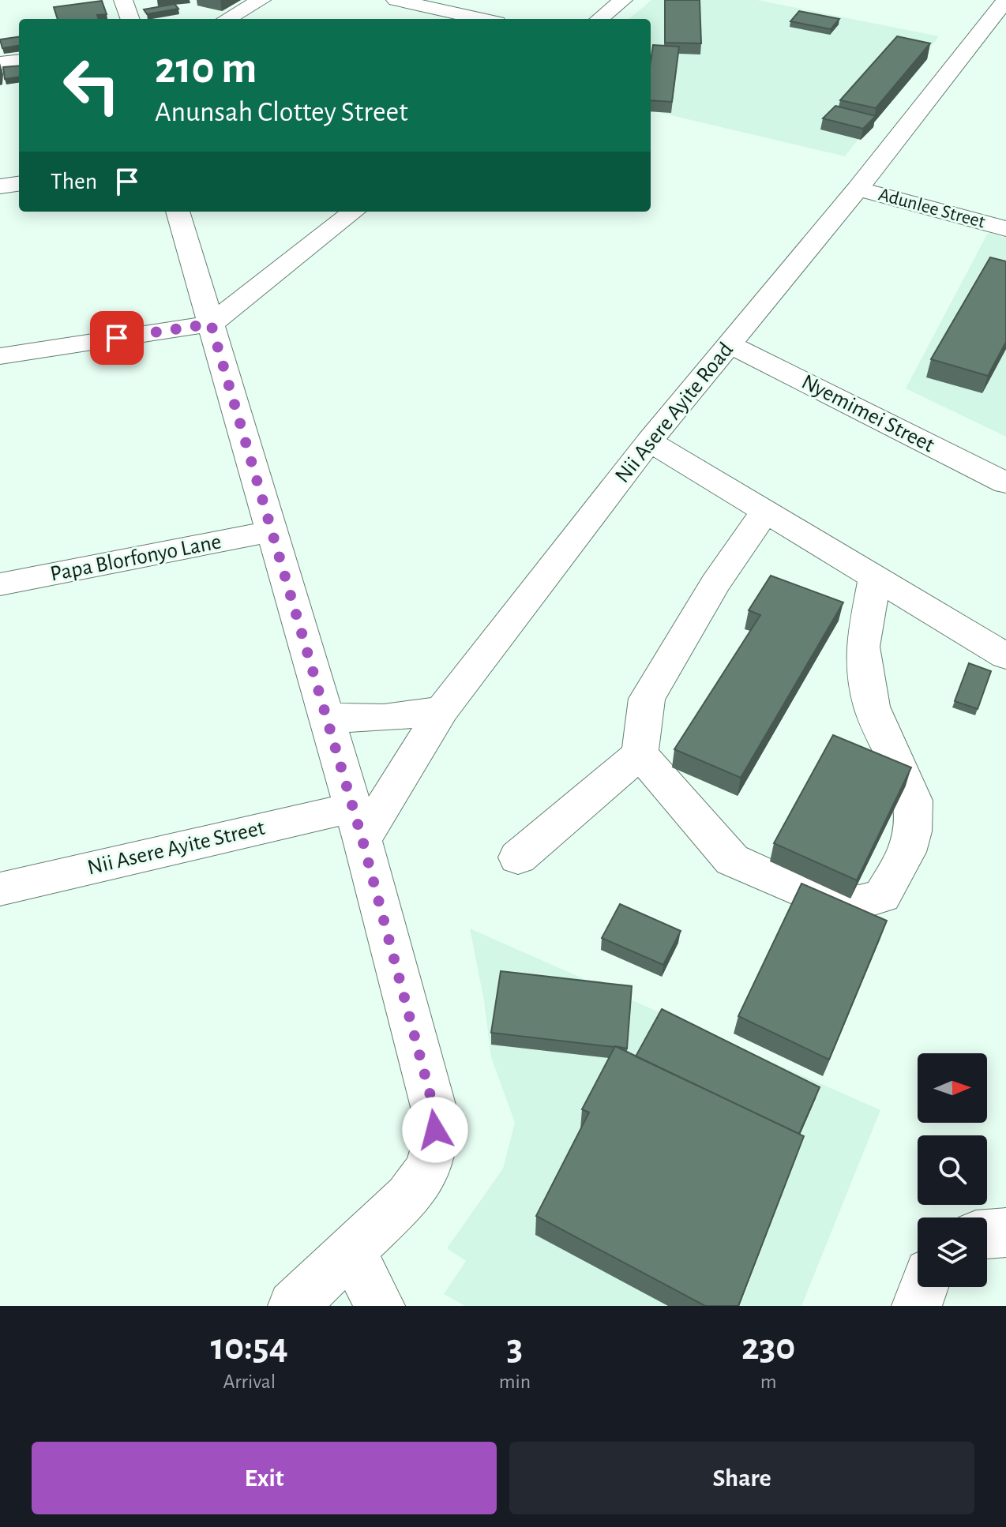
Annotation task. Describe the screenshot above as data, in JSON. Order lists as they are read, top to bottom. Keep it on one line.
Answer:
{"streets":{"street":["Adunlee Street","Nii Asere Ayite Road","Nyemimei Street","Papa Blorfonyo Lane","Nii Asere Ayite Street"]},"crossings":[["Adunlee Street","Nii Asere Ayite Road"],["Nii Asere Ayite Road","Nyemimei Street"],["Nii Asere Ayite Road","Nii Asere Ayite Street"]],"north":"right","page":{"turn":["210 m","Anunsah Clottey Street"],"then":"Then","eta":["10:54","Arrival","3","min","230","m"],"buttons":["Exit","Share"]}}
